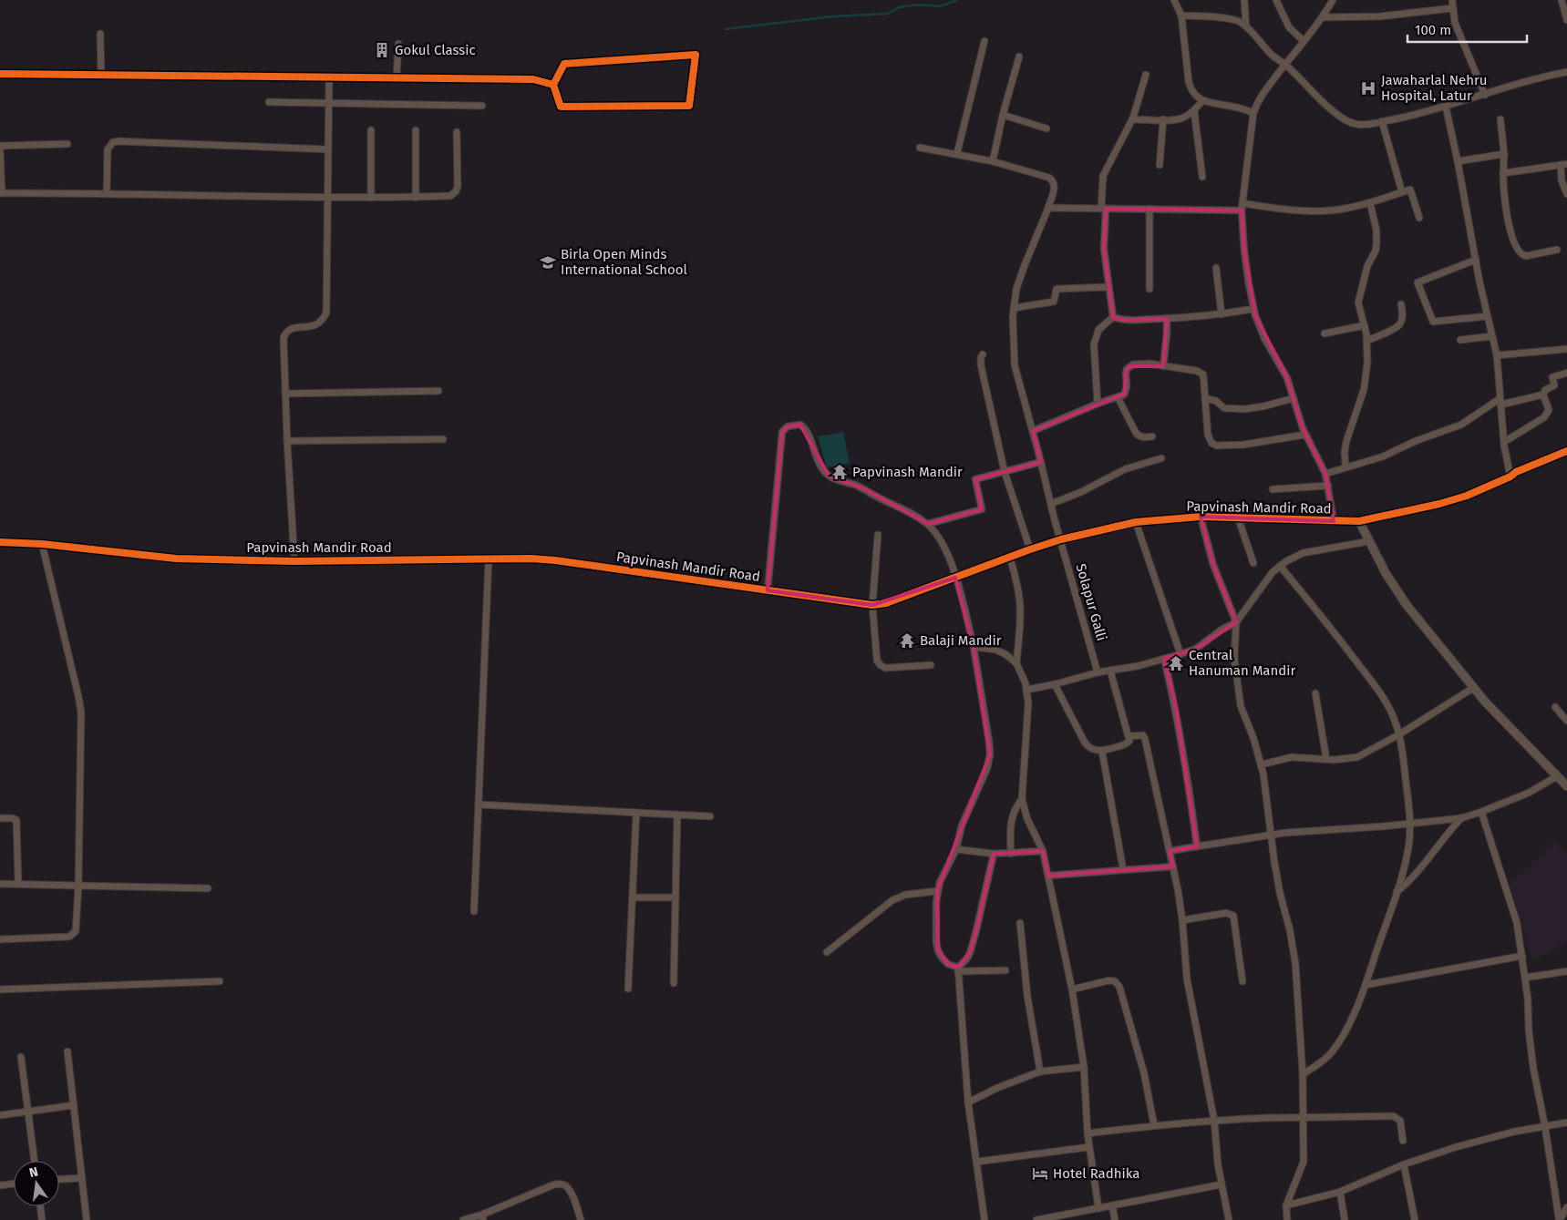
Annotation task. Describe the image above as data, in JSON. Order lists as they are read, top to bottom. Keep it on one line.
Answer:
{"streets":{"street":["Papvinash Mandir Road","Solapur Galli"]},"crossings":[["Papvinash Mandir Road","Solapur Galli"]],"places":{"building":["Gokul Classic"],"hospital":["Jawaharlal Nehru Hospital, Latur"],"school or university":["Birla Open Minds International School"],"temple":["Papvinash Mandir","Balaji Mandir","Central Hanuman Mandir"],"hotel":["Hotel Radhika"]},"scale_bar":"100 m","north":"top"}
